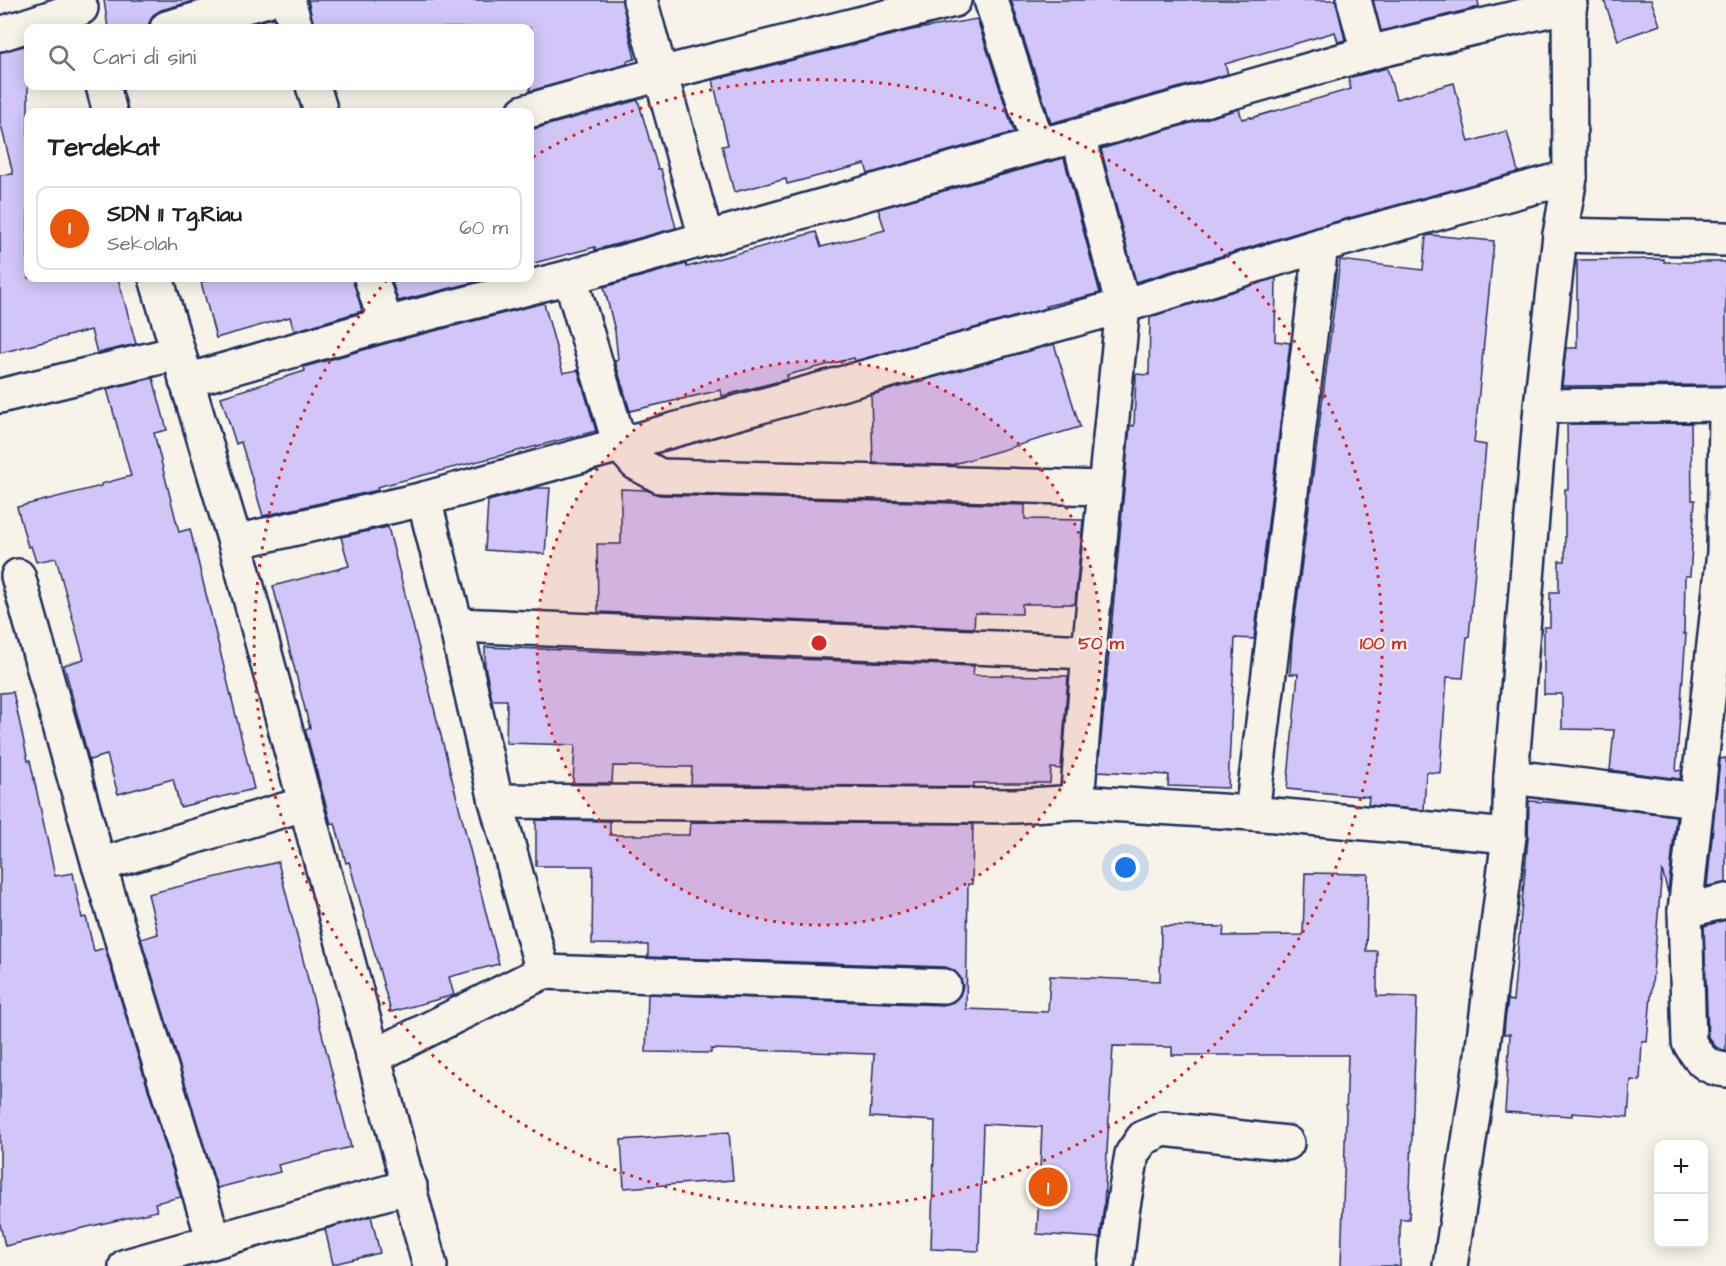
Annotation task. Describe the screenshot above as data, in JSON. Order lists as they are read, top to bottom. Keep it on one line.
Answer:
{"page":{"search":"Cari di sini","heading":"Terdekat","list":[{"mark":"1","name":"SDN 11 Tg.Riau","note":"Sekolah","value":"60 m"}],"map_buttons":["+","−"],"pins":"1"},"rings":["50 m","100 m"]}
